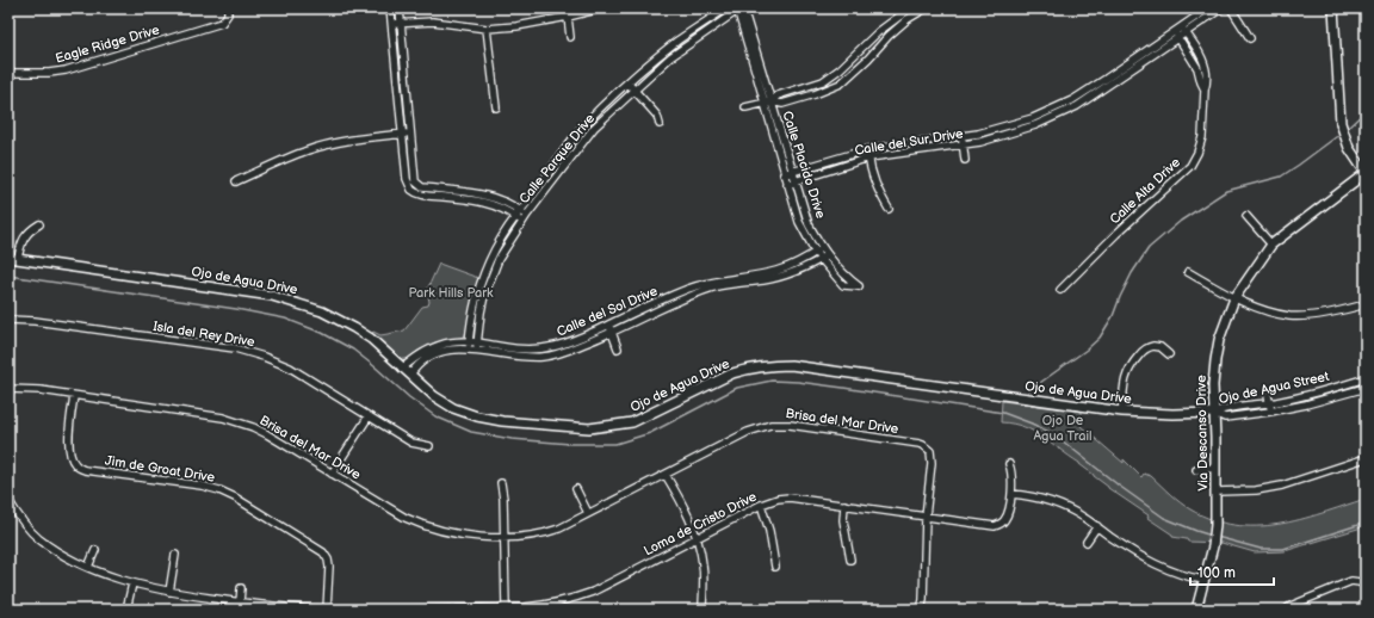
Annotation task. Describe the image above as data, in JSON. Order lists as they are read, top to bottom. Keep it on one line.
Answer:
{"streets":{"street":["Eagle Ridge Drive","Calle del Sur Drive","Calle Parque Drive","Calle Placido Drive","Calle Alta Drive","Ojo de Agua Drive","Calle del Sol Drive","Isla del Rey Drive","Ojo de Agua Street","Brisa del Mar Drive","Via Descanso Drive","Jim de Groat Drive","Loma de Cristo Drive"]},"crossings":[["Calle del Sur Drive","Calle Placido Drive"],["Calle del Sur Drive","Calle Alta Drive"],["Calle Parque Drive","Calle Placido Drive"],["Calle Parque Drive","Calle del Sol Drive"],["Calle Placido Drive","Calle del Sol Drive"],["Ojo de Agua Drive","Calle del Sol Drive"],["Ojo de Agua Drive","Ojo de Agua Street"],["Ojo de Agua Drive","Via Descanso Drive"],["Ojo de Agua Street","Via Descanso Drive"],["Brisa del Mar Drive","Jim de Groat Drive"],["Brisa del Mar Drive","Loma de Cristo Drive"]],"parks":["Park Hills Park","Ojo De Agua Trail"],"scale_bar":"100 m"}
